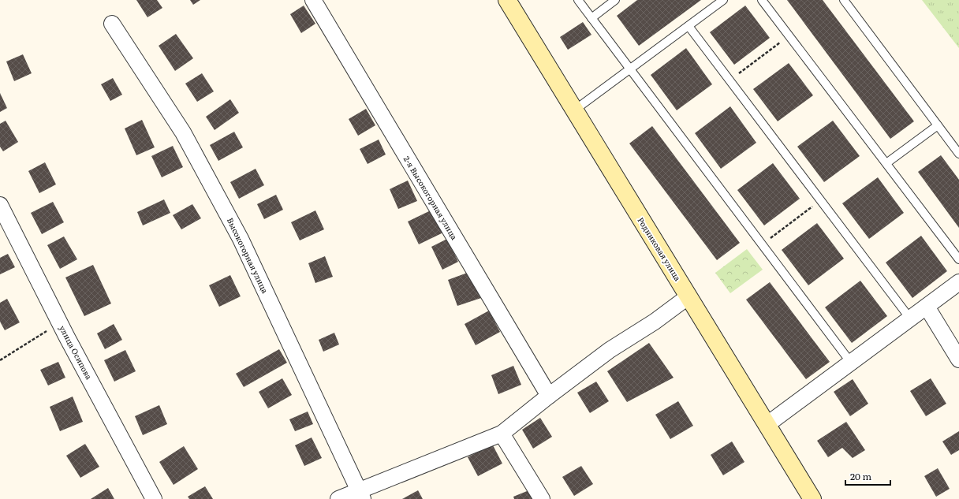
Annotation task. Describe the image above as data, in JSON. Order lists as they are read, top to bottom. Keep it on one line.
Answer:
{"streets":{"street":["2-я Высокогорная улица","Родниковая улица","Высокогорная улица","улица Осипова"]},"scale_bar":"20 m"}
